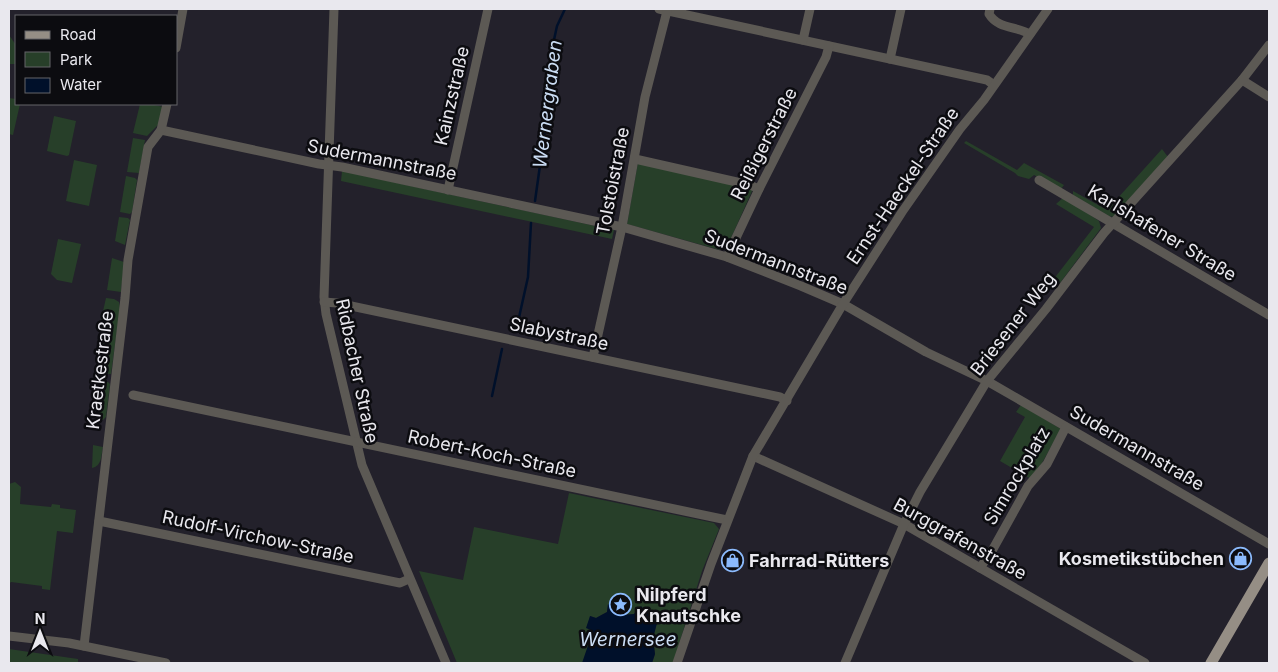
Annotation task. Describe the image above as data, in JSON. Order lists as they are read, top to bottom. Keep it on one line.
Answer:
{"streets":{"street":["Kainzstraße","Reißigerstraße","Sudermannstraße","Tolstoistraße","Ernst-Haeckel-Straße","Karlshafener Straße","Briesener Weg","Slabystraße","Kraetkestraße","Ridbacher Straße","Robert-Koch-Straße","Simrockplatz","Rudolf-Virchow-Straße","Burggrafenstraße"]},"crossings":[["Kainzstraße","Sudermannstraße"],["Reißigerstraße","Sudermannstraße"],["Sudermannstraße","Tolstoistraße"],["Sudermannstraße","Ernst-Haeckel-Straße"],["Sudermannstraße","Briesener Weg"],["Sudermannstraße","Kraetkestraße"],["Sudermannstraße","Ridbacher Straße"],["Sudermannstraße","Simrockplatz"],["Tolstoistraße","Slabystraße"],["Ernst-Haeckel-Straße","Slabystraße"],["Ernst-Haeckel-Straße","Robert-Koch-Straße"],["Ernst-Haeckel-Straße","Burggrafenstraße"],["Karlshafener Straße","Briesener Weg"],["Briesener Weg","Burggrafenstraße"],["Slabystraße","Ridbacher Straße"],["Kraetkestraße","Rudolf-Virchow-Straße"],["Ridbacher Straße","Robert-Koch-Straße"],["Ridbacher Straße","Rudolf-Virchow-Straße"],["Simrockplatz","Burggrafenstraße"]],"water":["Wernergraben","Wernersee"],"places":{"shop":["Kosmetikstübchen","Fahrrad-Rütters"],"place":["Nilpferd Knautschke"]},"legend":["Road","Park","Water"],"north":"top"}
